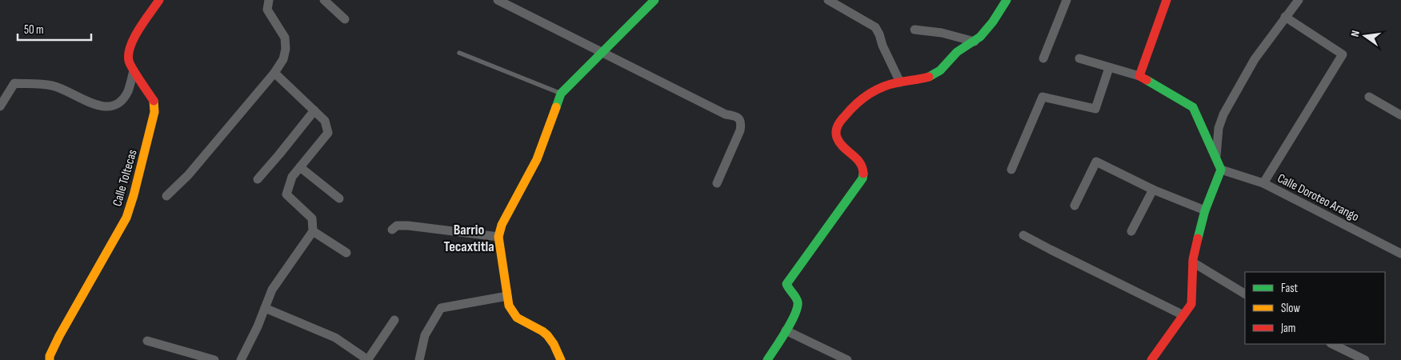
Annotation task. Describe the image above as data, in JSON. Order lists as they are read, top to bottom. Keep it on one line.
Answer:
{"streets":{"street":["Calle Toltecas","Calle Doroteo Arango"]},"districts":["Barrio Tecaxtitla"],"legend":["Fast","Slow","Jam"],"scale_bar":"50 m","north":"left"}
